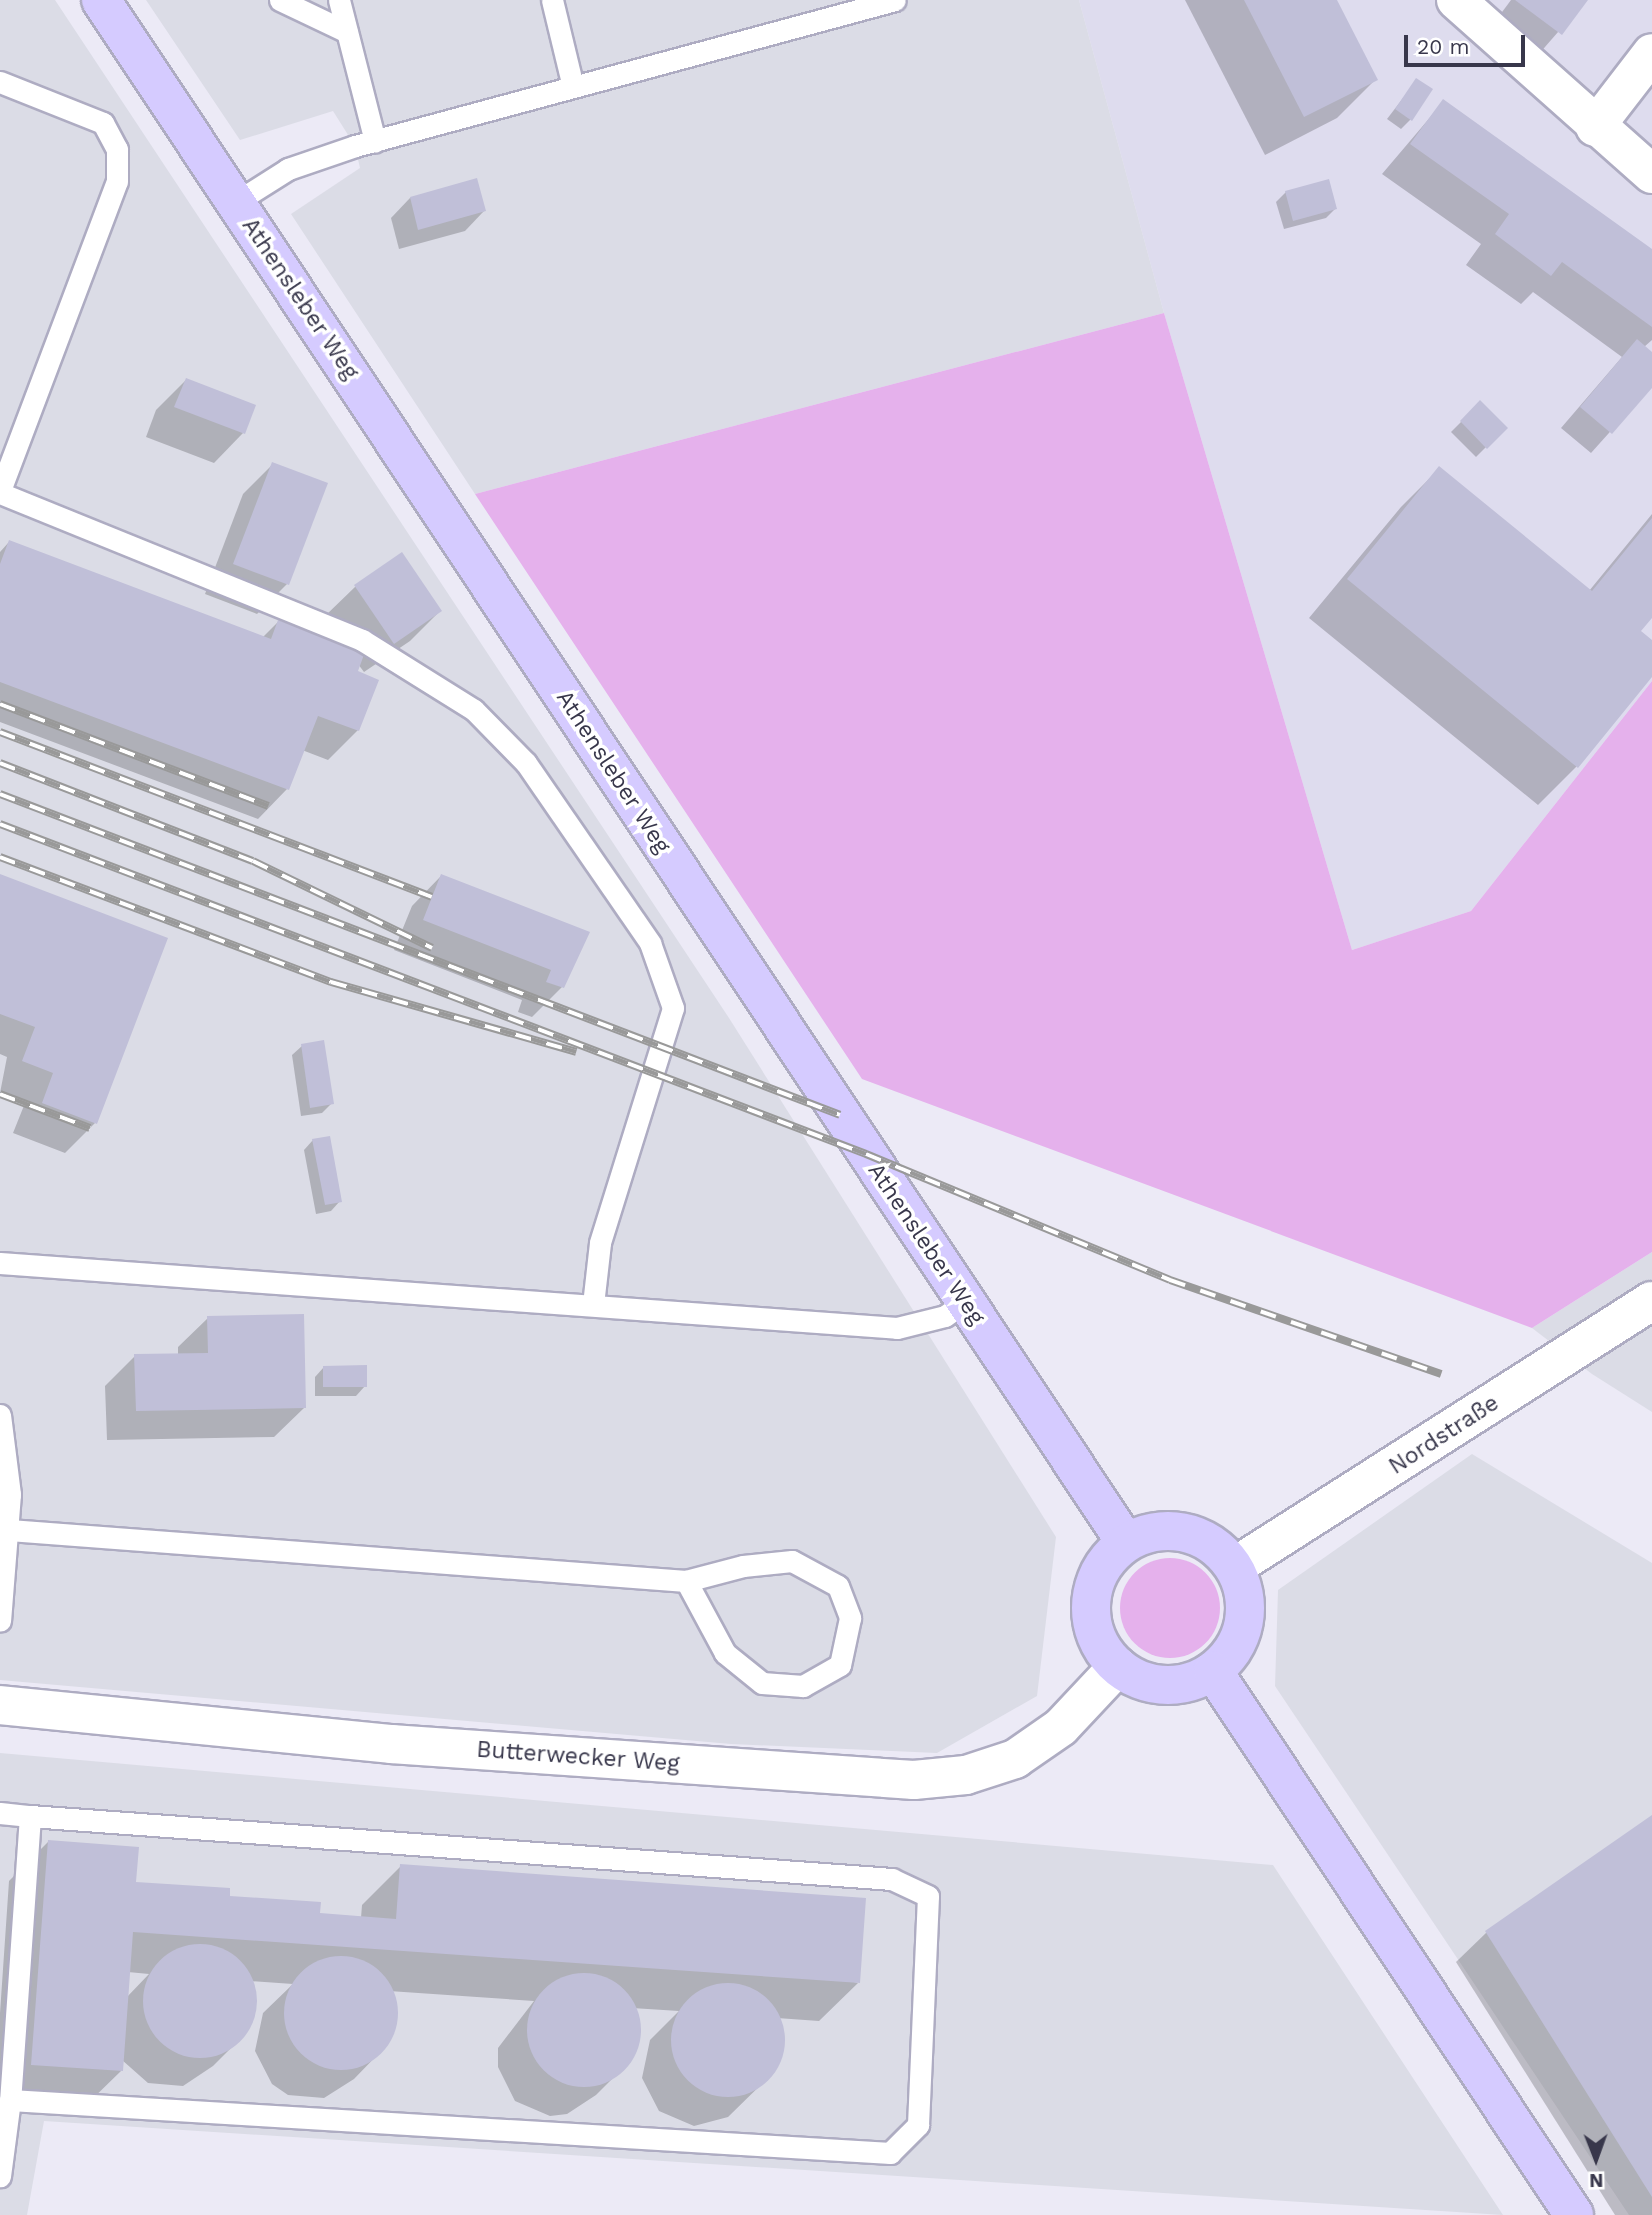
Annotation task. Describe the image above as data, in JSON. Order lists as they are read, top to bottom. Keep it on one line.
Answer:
{"streets":{"main road":["Athensleber Weg"],"street":["Nordstraße","Butterwecker Weg"]},"crossings":[["Athensleber Weg","Nordstraße"],["Athensleber Weg","Butterwecker Weg"],["Nordstraße","Butterwecker Weg"]],"scale_bar":"20 m","north":"bottom"}
